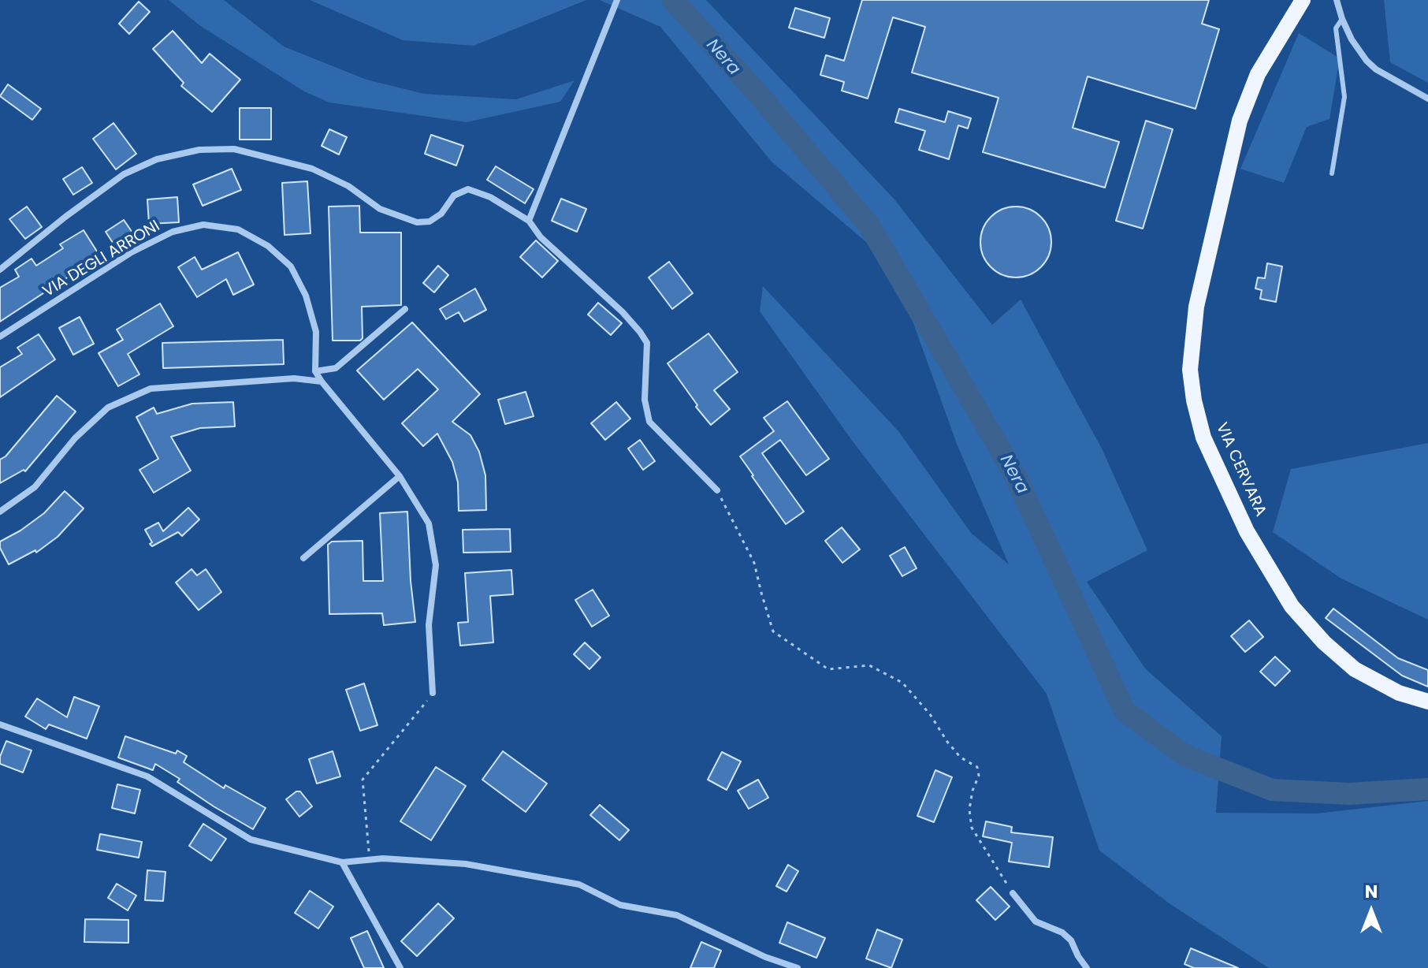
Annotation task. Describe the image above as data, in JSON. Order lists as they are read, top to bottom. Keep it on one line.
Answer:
{"streets":{"main road":["VIA CERVARA"],"street":["VIA DEGLI ARRONI"]},"water":["Nera"],"north":"top"}
